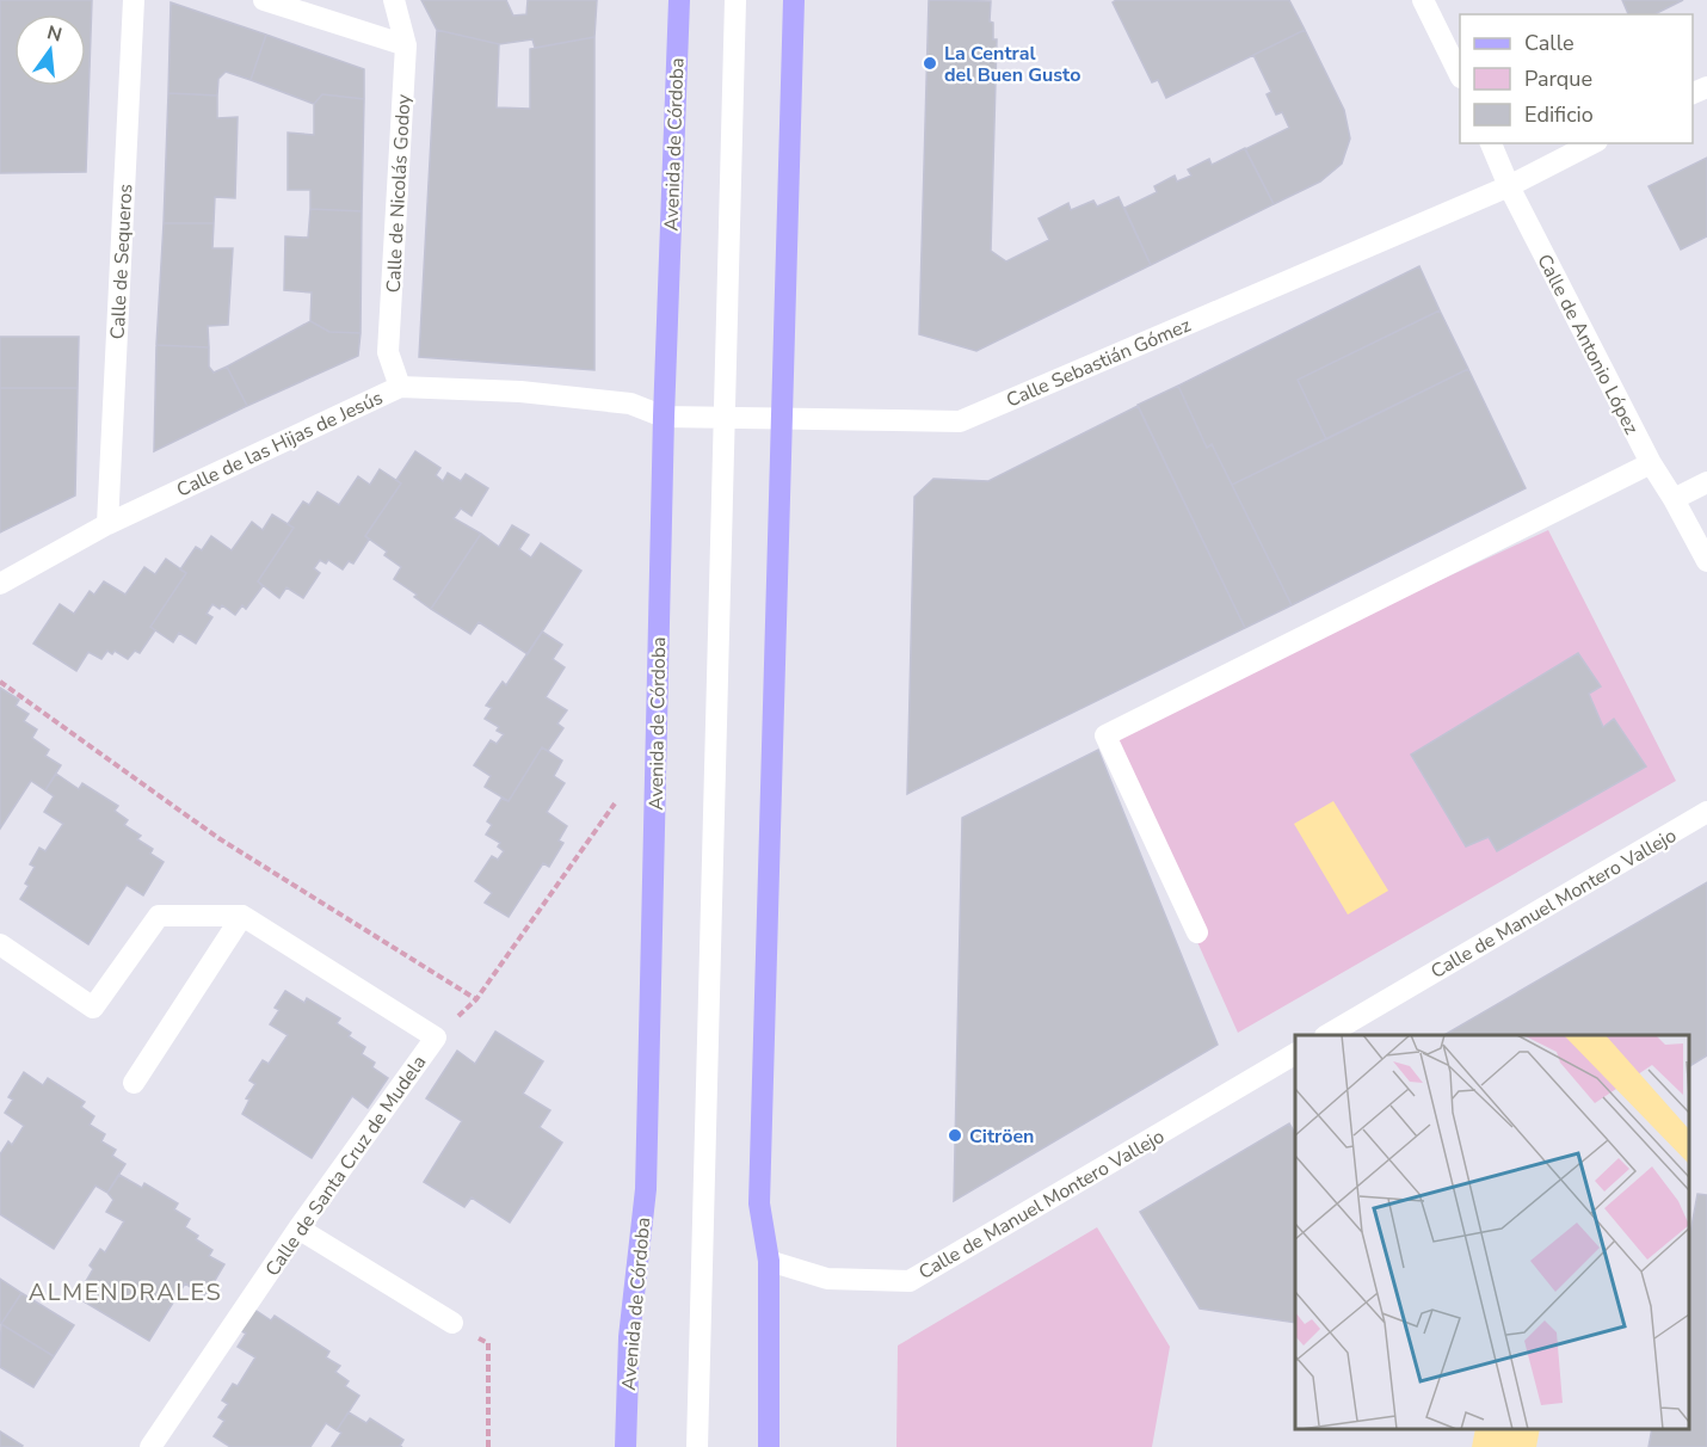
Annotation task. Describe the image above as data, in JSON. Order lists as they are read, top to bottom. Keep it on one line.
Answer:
{"streets":{"main road":["Avenida de Córdoba"],"street":["Calle de Nicolás Godoy","Calle de Sequeros","Calle de Antonio López","Calle Sebastián Gómez","Calle de las Hijas de Jesús","Calle de Manuel Montero Vallejo","Calle de Santa Cruz de Mudela"]},"crossings":[["Avenida de Córdoba","Calle Sebastián Gómez"],["Avenida de Córdoba","Calle de las Hijas de Jesús"],["Calle de Nicolás Godoy","Calle de las Hijas de Jesús"],["Calle de Sequeros","Calle de las Hijas de Jesús"],["Calle de Antonio López","Calle Sebastián Gómez"],["Calle Sebastián Gómez","Calle de las Hijas de Jesús"]],"districts":["ALMENDRALES"],"places":["La Central del Buen Gusto","Citröen"],"legend":["Calle","Parque","Edificio"],"north":"top"}
